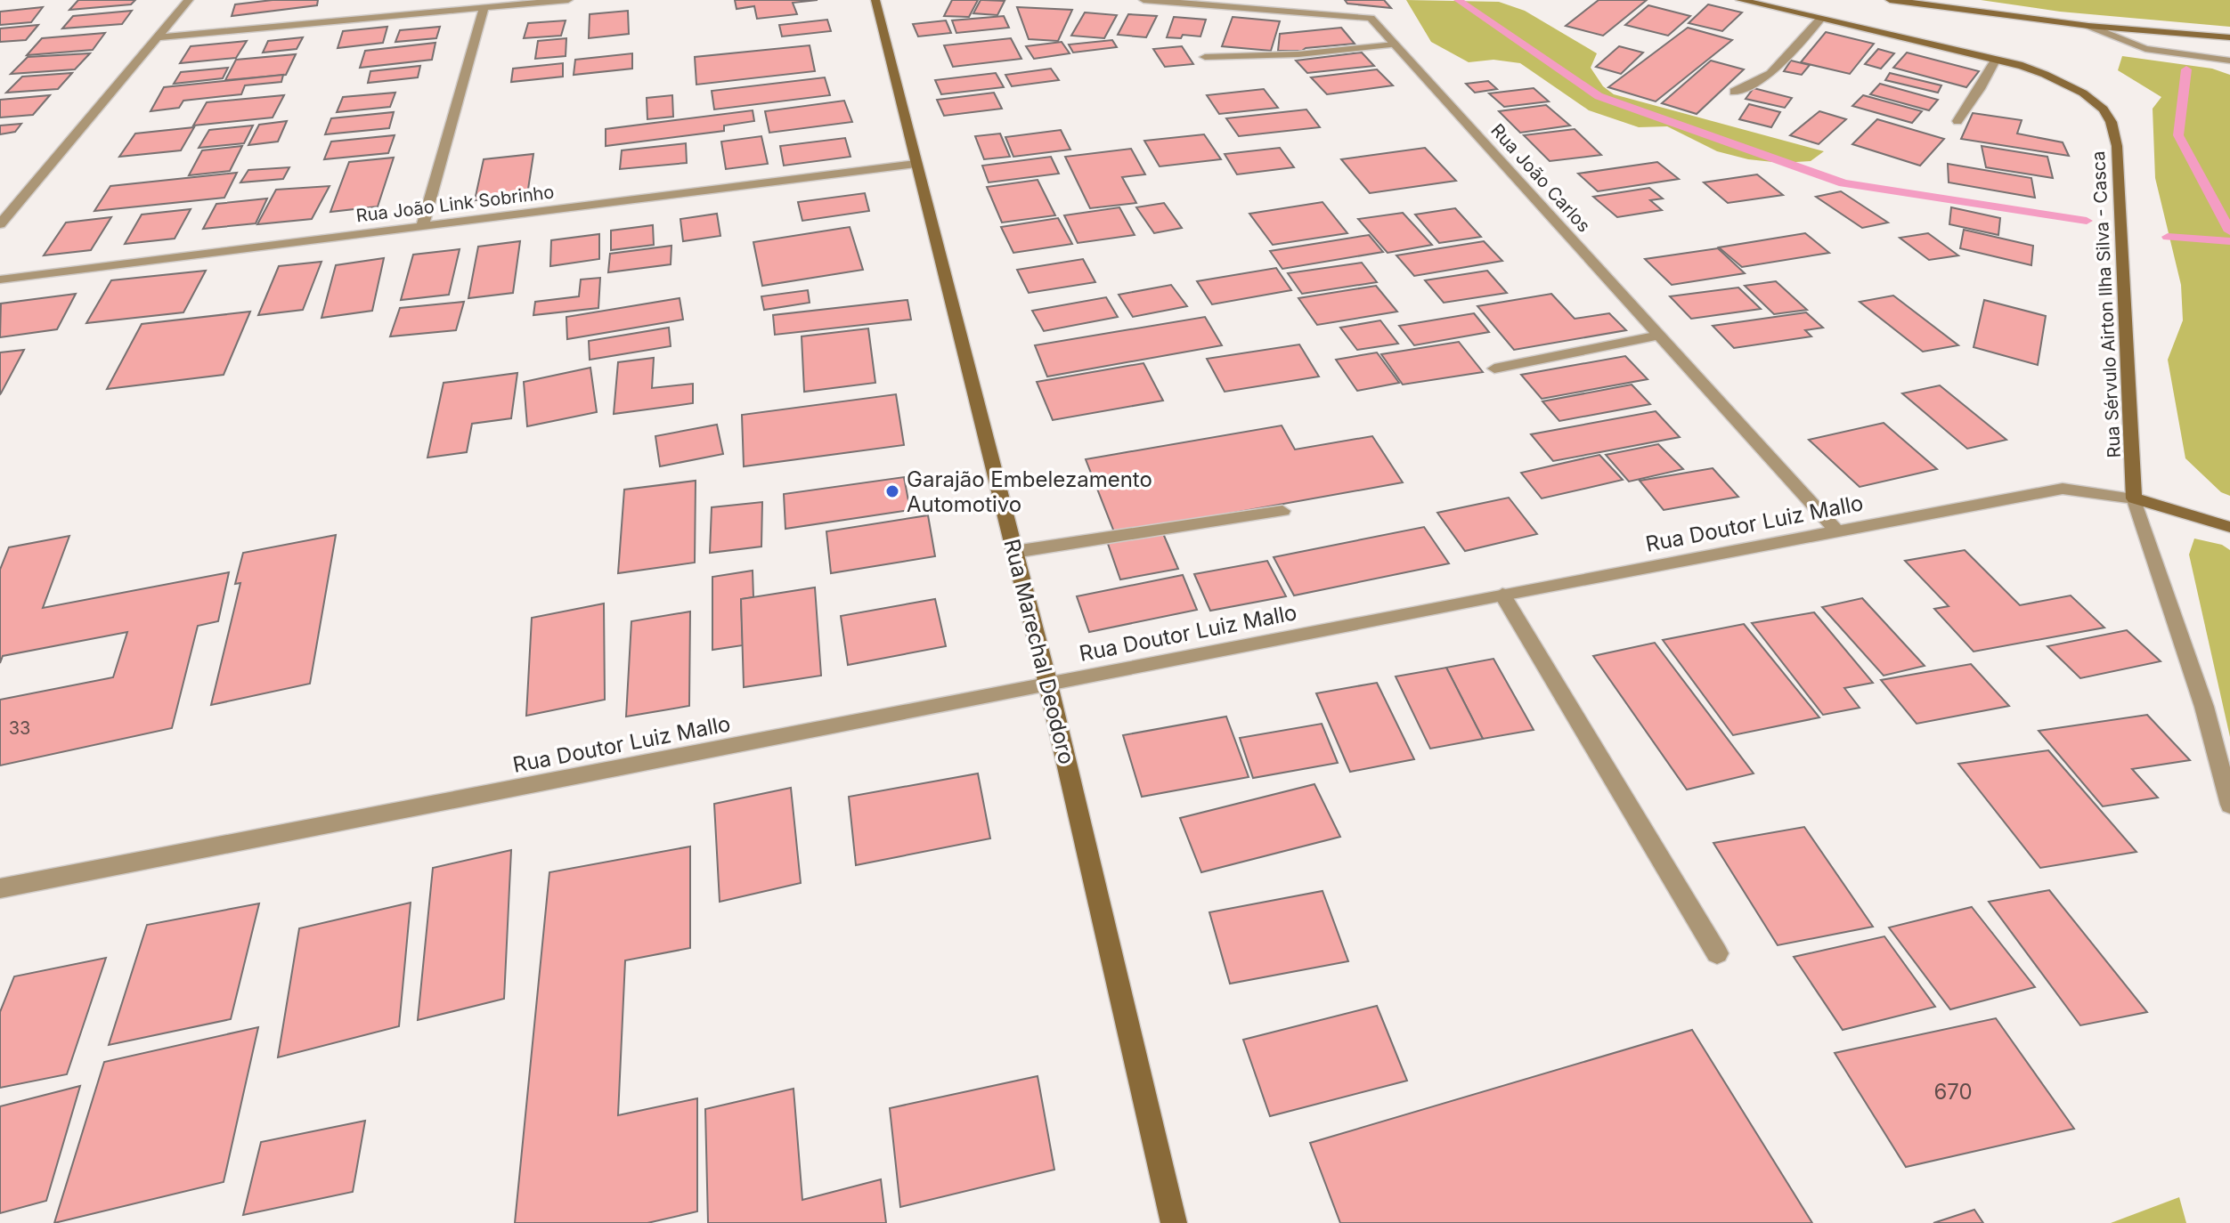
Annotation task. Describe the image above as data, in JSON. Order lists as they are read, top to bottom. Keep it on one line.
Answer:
{"streets":{"street":["Rua João Carlos","Rua João Link Sobrinho","Rua Sérvulo Airton Ilha Silva - Casca","Rua Doutor Luiz Mallo","Rua Marechal Deodoro"]},"crossings":[["Rua João Carlos","Rua Doutor Luiz Mallo"],["Rua João Link Sobrinho","Rua Marechal Deodoro"],["Rua Sérvulo Airton Ilha Silva - Casca","Rua Doutor Luiz Mallo"],["Rua Doutor Luiz Mallo","Rua Marechal Deodoro"]],"places":["Garajão Embelezamento Automotivo"],"house_numbers":["33","670"]}
